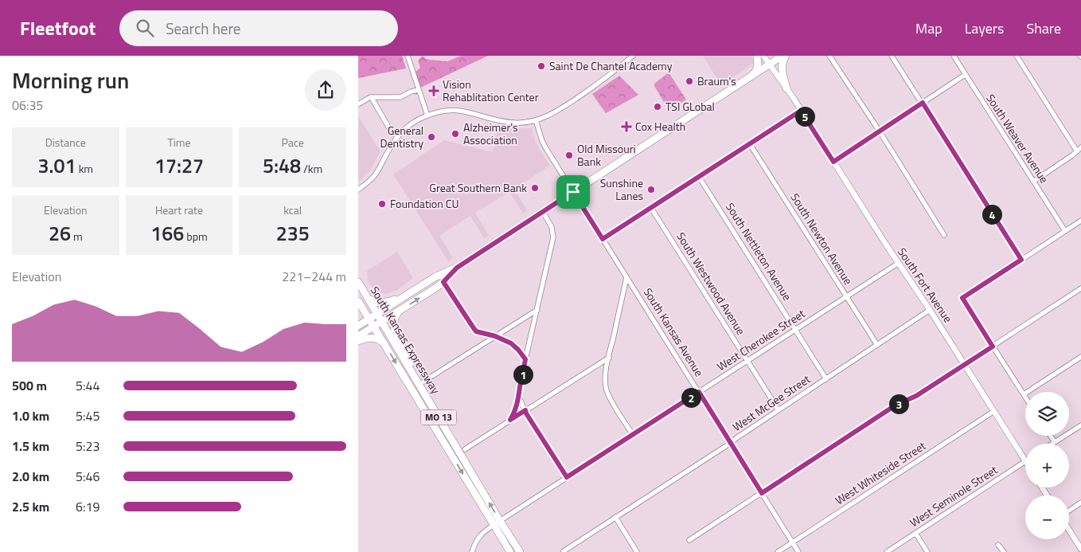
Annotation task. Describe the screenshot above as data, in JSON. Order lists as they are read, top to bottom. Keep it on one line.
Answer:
{"streets":{"main road":["South Kansas Expressway","MO 13"],"street":["South Weaver Avenue","South Newton Avenue","South Nettleton Avenue","South Westwood Avenue","South Fort Avenue","South Kansas Avenue","West Cherokee Street","West McGee Street","West Whiteside Street","West Seminole Street"]},"crossings":[["South Newton Avenue","West Cherokee Street"],["South Newton Avenue","West McGee Street"],["South Nettleton Avenue","West Cherokee Street"],["South Nettleton Avenue","West McGee Street"],["South Westwood Avenue","West Cherokee Street"],["South Westwood Avenue","West McGee Street"],["South Fort Avenue","West Cherokee Street"],["South Fort Avenue","West McGee Street"],["South Fort Avenue","West Whiteside Street"],["South Kansas Avenue","West Cherokee Street"],["South Kansas Avenue","West McGee Street"],["South Kansas Avenue","West Whiteside Street"],["South Kansas Expressway","West Cherokee Street"]],"places":{"other":["Saint De Chantel Academy","Braum's","TSI GLobal","Alzheimer's Association","General Dentistry","Old Missouri Bank","Great Southern Bank","Sunshine Lanes","Foundation CU"],"health":["Vision Rehablitation Center","Cox Health"]},"page":{"header":"Fleetfoot","search":"Search here","nav":["Map","Layers","Share"],"heading":["Morning run","06:35"],"pins":["5","4","1","2","3"],"stats":[["Distance","3.01 km"],["Time","17:27"],["Pace","5:48 /km"],["Elevation","26 m"],["Heart rate","166 bpm"],["kcal","235"]],"chart":["Elevation","221–244 m"],"list":[{"name":"500 m","note":"5:44"},{"name":"1.0 km","note":"5:45"},{"name":"1.5 km","note":"5:23"},{"name":"2.0 km","note":"5:46"},{"name":"2.5 km","note":"6:19"}],"map_buttons":["+","−"]}}
